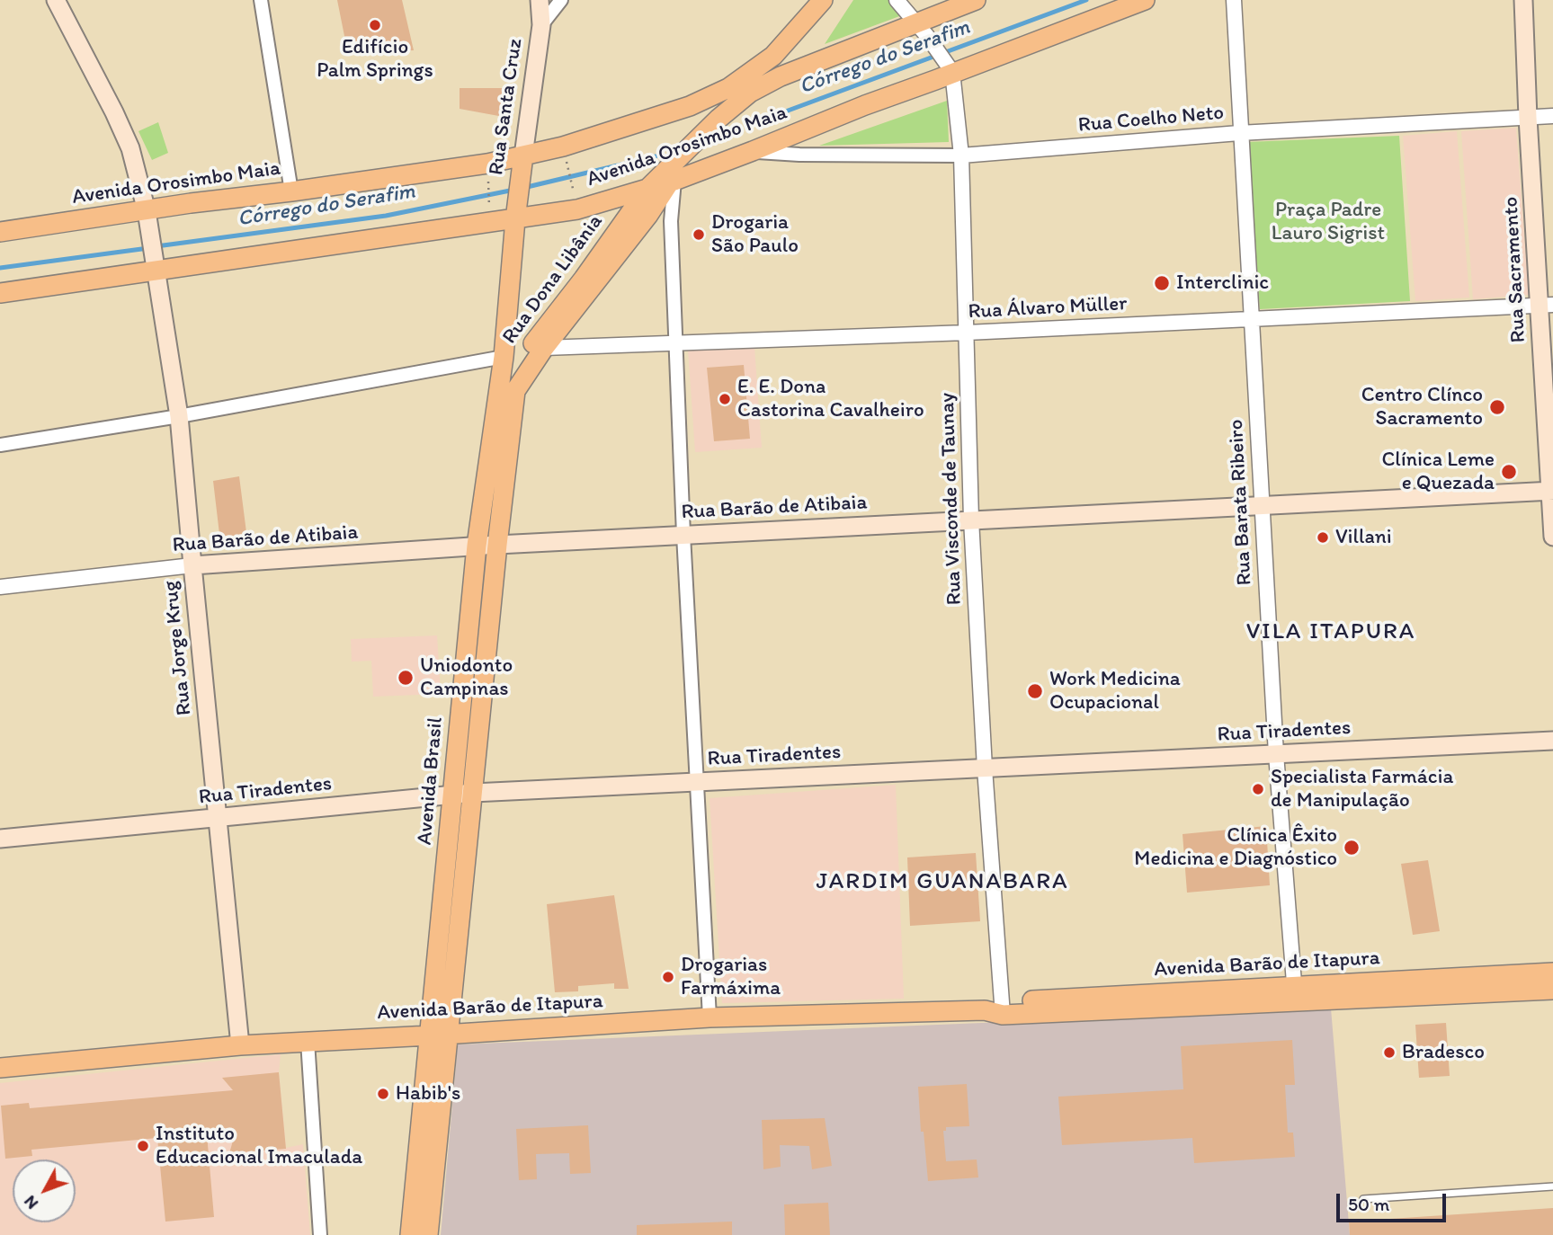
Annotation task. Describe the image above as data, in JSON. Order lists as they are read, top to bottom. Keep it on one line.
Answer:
{"streets":{"main road":["Rua Santa Cruz","Avenida Orosimbo Maia","Rua Sacramento","Rua Dona Libânia","Rua Barão de Atibaia","Rua Jorge Krug","Rua Tiradentes","Avenida Brasil","Avenida Barão de Itapura"],"street":["Rua Coelho Neto","Rua Álvaro Müller","Rua Visconde de Taunay","Rua Barata Ribeiro"]},"crossings":[["Rua Santa Cruz","Avenida Orosimbo Maia"],["Rua Santa Cruz","Avenida Brasil"],["Rua Coelho Neto","Avenida Orosimbo Maia"],["Rua Coelho Neto","Rua Sacramento"],["Rua Coelho Neto","Rua Visconde de Taunay"],["Rua Coelho Neto","Rua Barata Ribeiro"],["Avenida Orosimbo Maia","Rua Dona Libânia"],["Avenida Orosimbo Maia","Rua Visconde de Taunay"],["Avenida Orosimbo Maia","Rua Jorge Krug"],["Avenida Orosimbo Maia","Avenida Brasil"],["Rua Sacramento","Rua Álvaro Müller"],["Rua Sacramento","Rua Barão de Atibaia"],["Rua Dona Libânia","Rua Álvaro Müller"],["Rua Dona Libânia","Avenida Brasil"],["Rua Álvaro Müller","Rua Visconde de Taunay"],["Rua Álvaro Müller","Rua Barata Ribeiro"],["Rua Álvaro Müller","Avenida Brasil"],["Rua Visconde de Taunay","Rua Barão de Atibaia"],["Rua Visconde de Taunay","Rua Tiradentes"],["Rua Visconde de Taunay","Avenida Barão de Itapura"],["Rua Barata Ribeiro","Rua Barão de Atibaia"],["Rua Barata Ribeiro","Rua Tiradentes"],["Rua Barata Ribeiro","Avenida Barão de Itapura"],["Rua Barão de Atibaia","Rua Jorge Krug"],["Rua Barão de Atibaia","Avenida Brasil"],["Rua Jorge Krug","Rua Tiradentes"],["Rua Jorge Krug","Avenida Barão de Itapura"],["Rua Tiradentes","Avenida Brasil"],["Avenida Brasil","Avenida Barão de Itapura"]],"districts":["VILA ITAPURA","JARDIM GUANABARA"],"water":["Córrego do Serafim"],"parks":["Praça Padre Lauro Sigrist"],"places":["Edifício Palm Springs","Drogaria São Paulo","Interclinic","E. E. Dona Castorina Cavalheiro","Centro Clínco Sacramento","Clínica Leme e Quezada","Villani","Uniodonto Campinas","Work Medicina Ocupacional","Specialista Farmácia de Manipulação","Clínica Êxito Medicina e Diagnóstico","Drogarias Farmáxima","Bradesco","Habib's","Instituto Educacional Imaculada"],"scale_bar":"50 m","north":"bottom left"}
